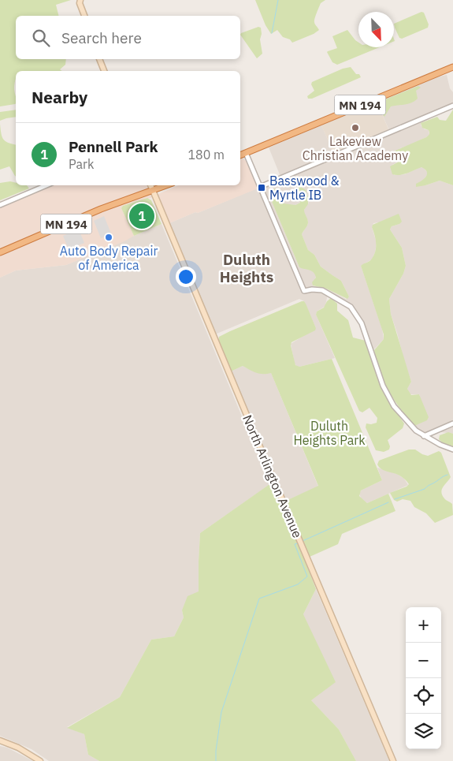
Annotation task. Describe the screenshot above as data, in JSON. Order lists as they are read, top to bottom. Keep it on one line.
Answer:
{"streets":{"highway":["MN 194"],"main road":["North Arlington Avenue"]},"crossings":[["MN 194","North Arlington Avenue"]],"districts":["Duluth Heights"],"parks":["Duluth Heights Park"],"places":{"other":["Lakeview Christian Academy","Auto Body Repair of America"],"transit":["Basswood & Myrtle IB"]},"north":"bottom right","page":{"search":"Search here","heading":"Nearby","list":[{"mark":"1","name":"Pennell Park","note":"Park","value":"180 m"}],"pins":"1","map_buttons":["+","−"]}}
